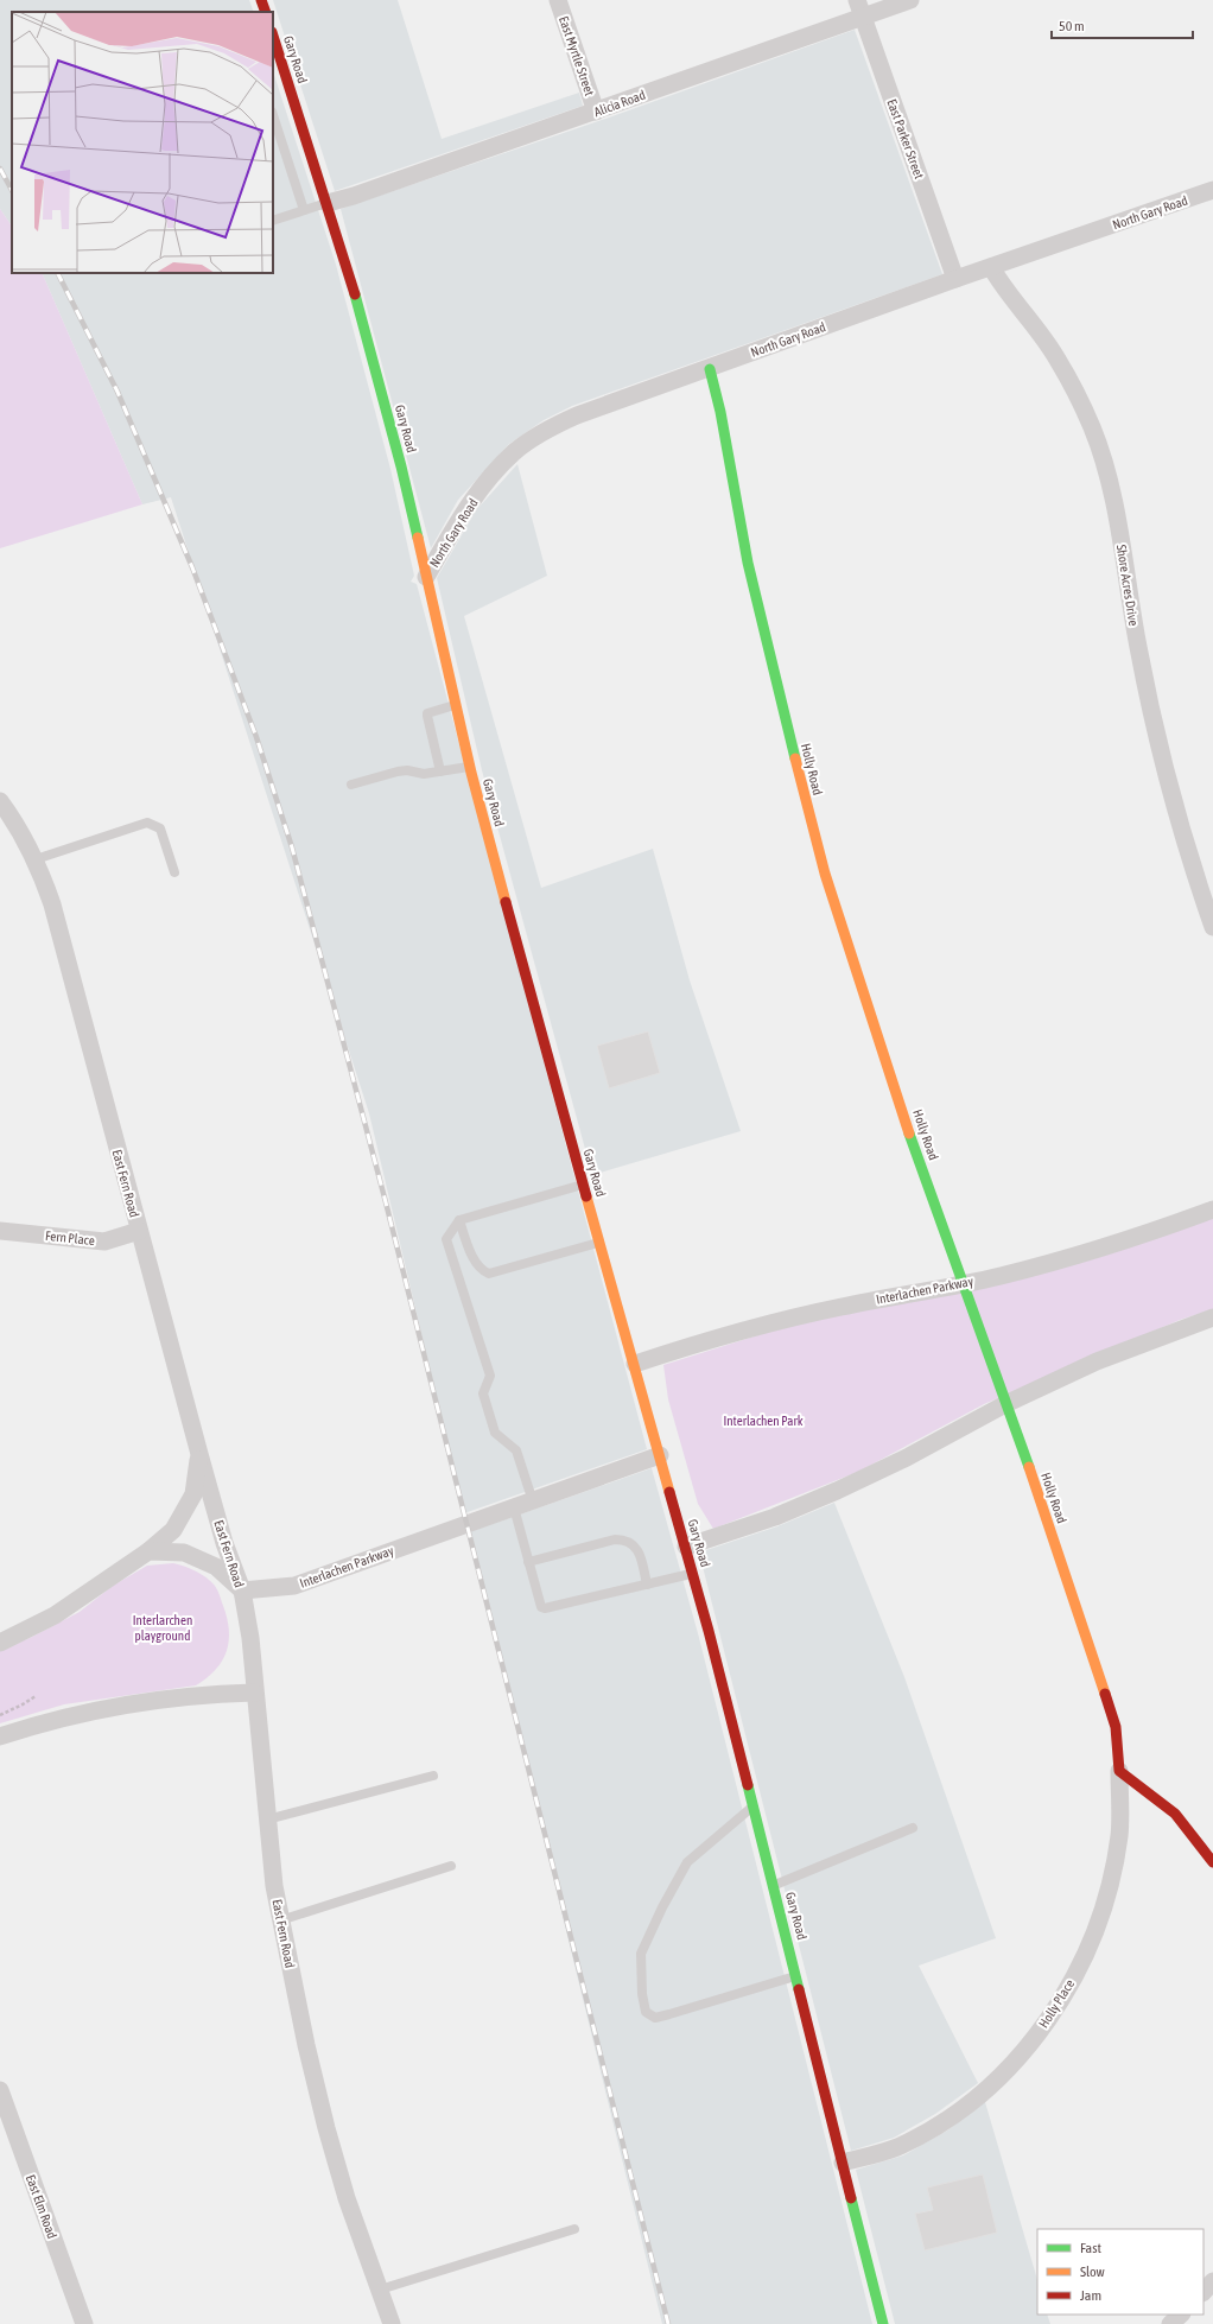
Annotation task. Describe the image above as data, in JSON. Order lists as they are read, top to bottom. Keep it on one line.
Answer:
{"streets":{"main road":["Gary Road","Holly Road"],"street":["East Myrtle Street","Alicia Road","East Parker Street","North Gary Road","Shore Acres Drive","East Fern Road","Fern Place","Interlachen Parkway","Holly Place","East Elm Road"]},"crossings":[["East Myrtle Street","Alicia Road"],["Gary Road","Alicia Road"],["Gary Road","North Gary Road"],["Gary Road","Interlachen Parkway"],["Gary Road","Holly Place"],["Alicia Road","East Parker Street"],["East Parker Street","North Gary Road"],["North Gary Road","Shore Acres Drive"],["North Gary Road","Holly Road"],["Holly Road","Interlachen Parkway"],["Holly Road","Holly Place"],["East Fern Road","Fern Place"],["East Fern Road","Interlachen Parkway"]],"parks":["Interlachen Park","Interlarchen playground"],"legend":["Fast","Slow","Jam"],"scale_bar":"50 m"}
